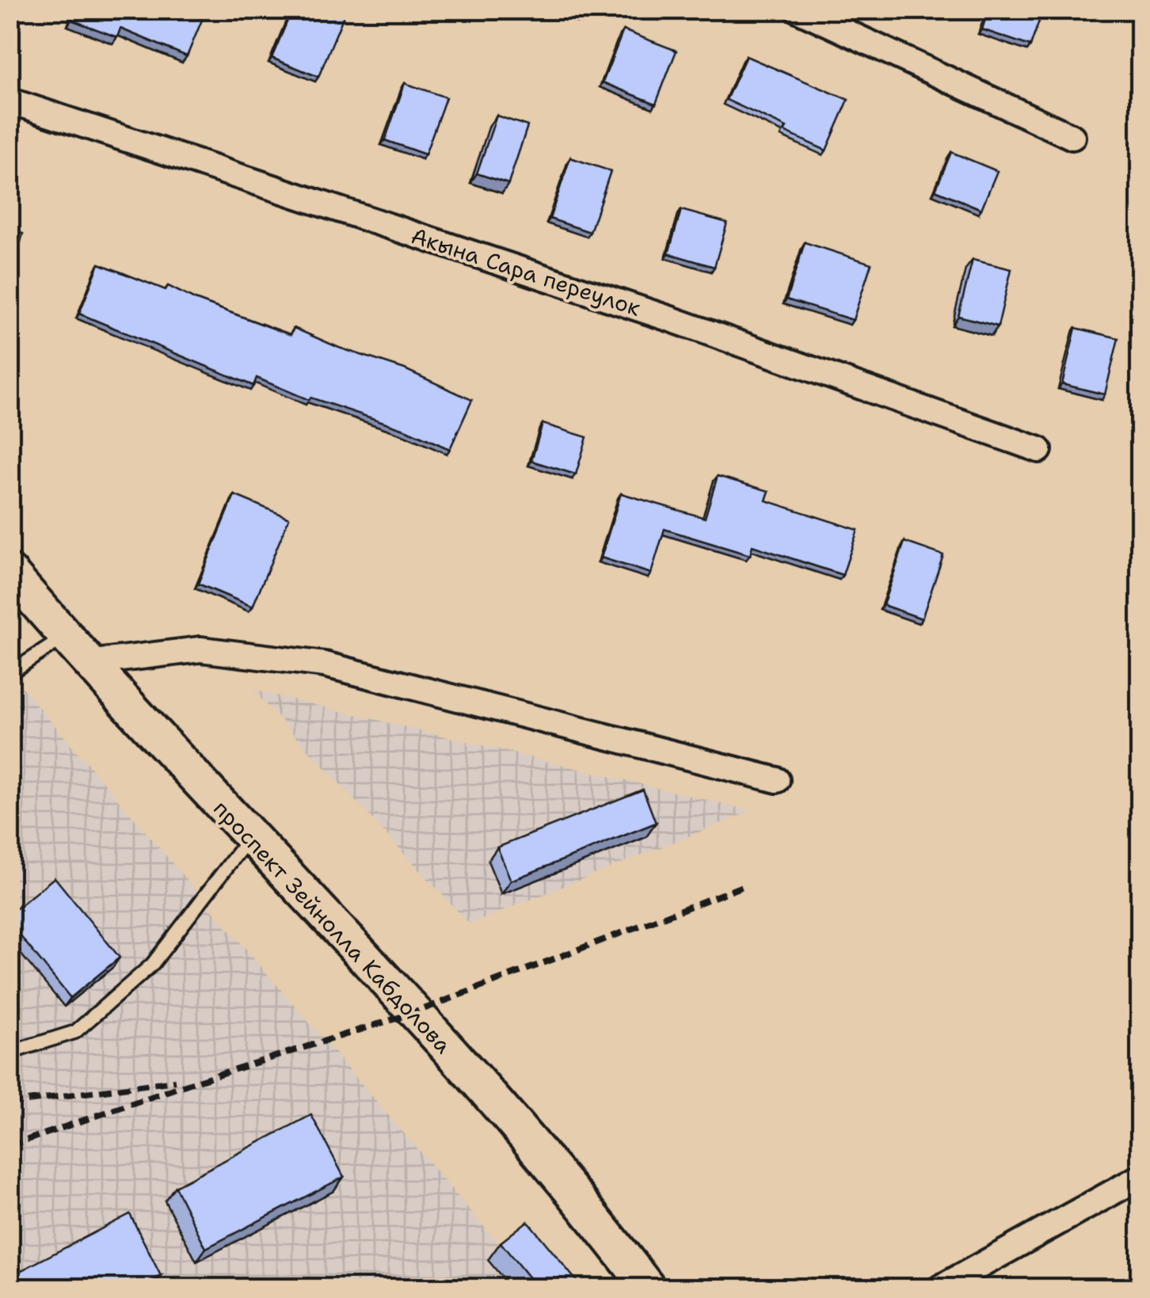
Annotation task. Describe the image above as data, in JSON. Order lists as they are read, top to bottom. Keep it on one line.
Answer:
{"streets":{"main road":["проспект Зейнолла Кабдолова"],"street":["Акына Сара переулок"]}}
